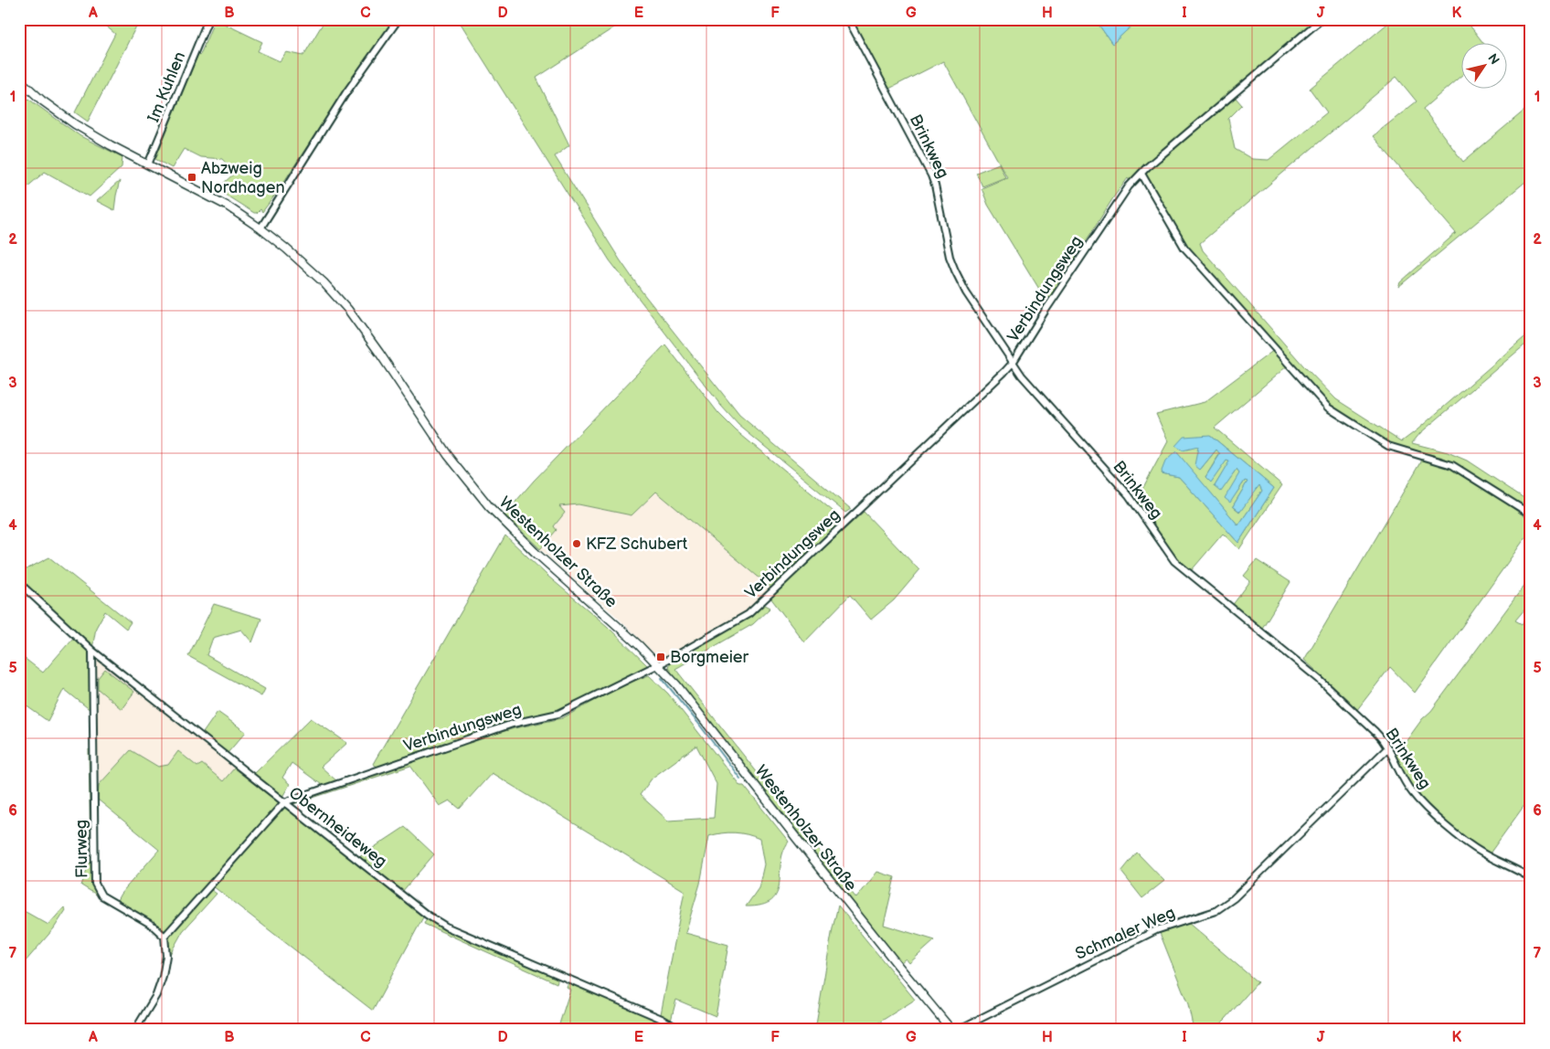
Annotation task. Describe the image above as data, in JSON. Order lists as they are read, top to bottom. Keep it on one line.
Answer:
{"streets":{"main road":["Westenholzer Straße"],"street":["Im Kuhlen","Brinkweg","Verbindungsweg","Obernheideweg","Flurweg","Schmaler Weg"]},"crossings":[["Im Kuhlen","Westenholzer Straße"],["Brinkweg","Verbindungsweg"],["Brinkweg","Schmaler Weg"],["Verbindungsweg","Westenholzer Straße"],["Verbindungsweg","Obernheideweg"],["Verbindungsweg","Flurweg"],["Obernheideweg","Flurweg"]],"places":{"transit":["Abzweig Nordhagen","Borgmeier"],"other":["KFZ Schubert"]},"north":"top right","grid":{"columns":["A","B","C","D","E","F","G","H","I","J","K"],"rows":["1","2","3","4","5","6","7"]}}
